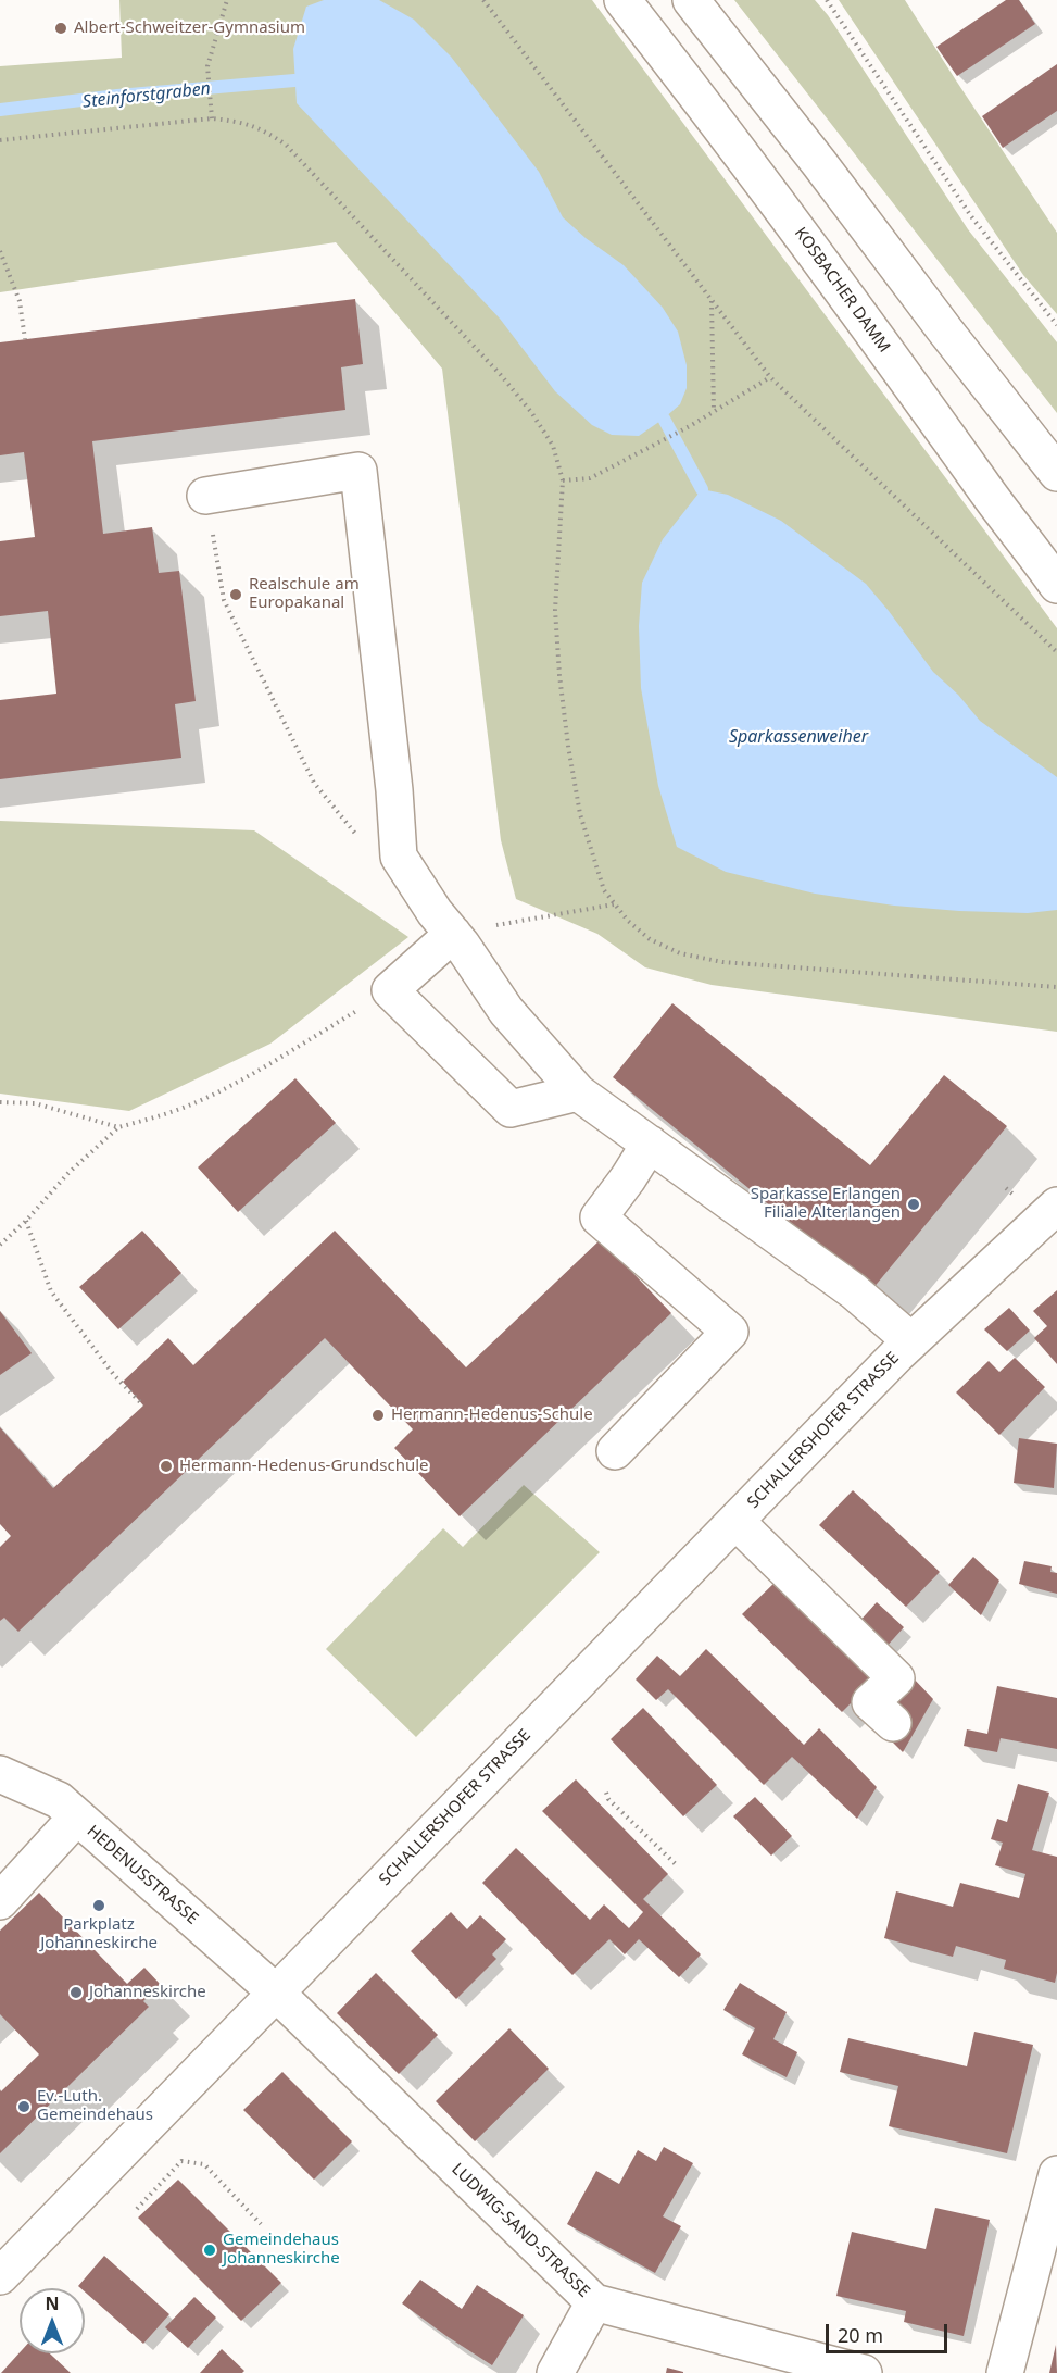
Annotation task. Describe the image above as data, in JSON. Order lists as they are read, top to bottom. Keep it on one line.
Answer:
{"streets":{"street":["KOSBACHER DAMM","SCHALLERSHOFER STRASSE","HEDENUSSTRASSE","LUDWIG-SAND-STRASSE"]},"crossings":[["SCHALLERSHOFER STRASSE","HEDENUSSTRASSE"],["SCHALLERSHOFER STRASSE","LUDWIG-SAND-STRASSE"],["HEDENUSSTRASSE","LUDWIG-SAND-STRASSE"]],"water":["Steinforstgraben","Sparkassenweiher"],"places":["Albert-Schweitzer-Gymnasium","Realschule am Europakanal","Sparkasse Erlangen Filiale Alterlangen","Hermann-Hedenus-Schule","Hermann-Hedenus-Grundschule","Parkplatz Johanneskirche","Johanneskirche","Ev.-Luth. Gemeindehaus","Gemeindehaus Johanneskirche"],"scale_bar":"20 m","north":"top"}
